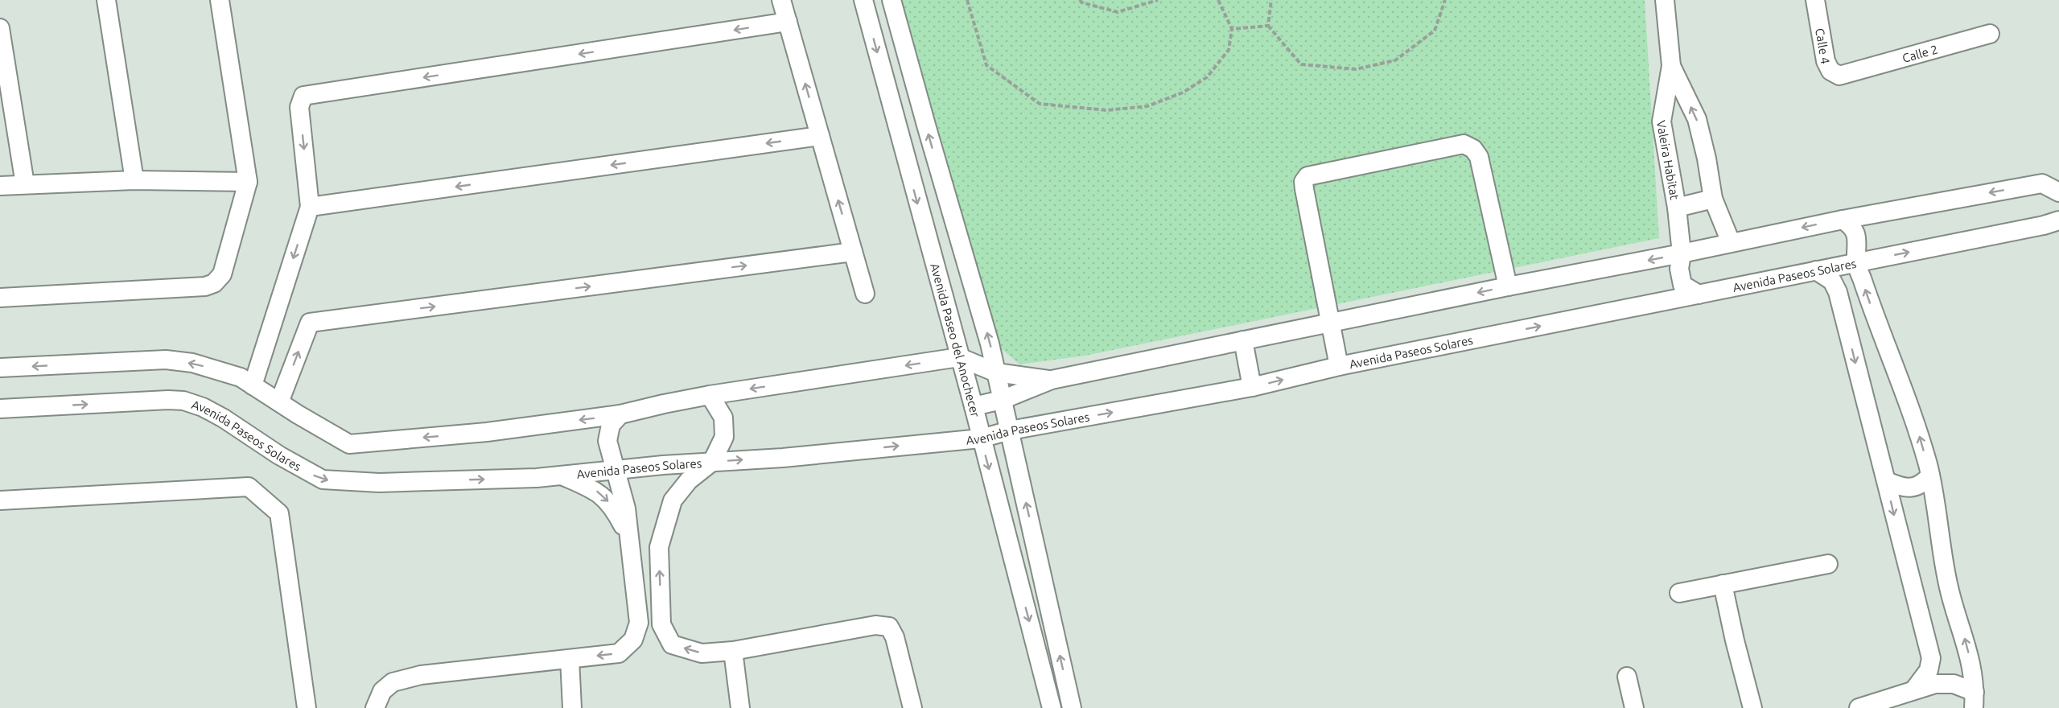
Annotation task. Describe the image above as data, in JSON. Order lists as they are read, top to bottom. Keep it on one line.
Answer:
{"streets":{"street":["Calle 4","Calle 2","Valeira Habitat","Avenida Paseos Solares","Avenida Paseo del Anochecer"]},"crossings":[["Calle 4","Calle 2"],["Valeira Habitat","Avenida Paseos Solares"],["Avenida Paseos Solares","Avenida Paseo del Anochecer"]]}
